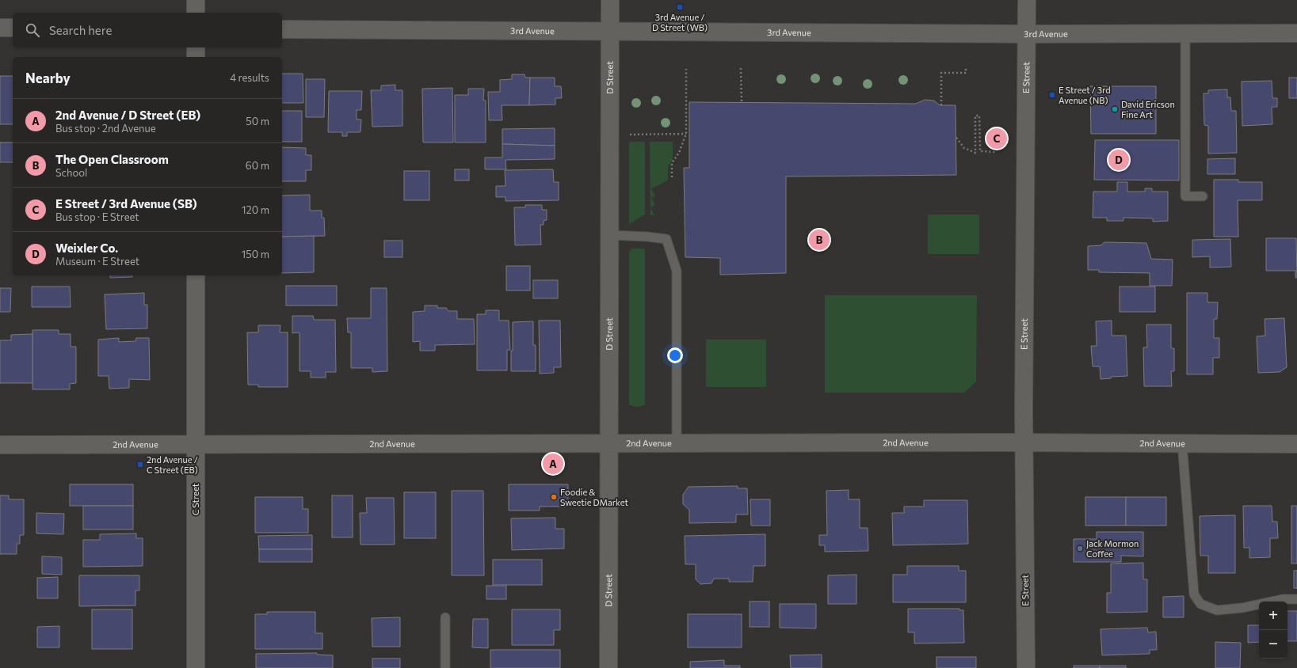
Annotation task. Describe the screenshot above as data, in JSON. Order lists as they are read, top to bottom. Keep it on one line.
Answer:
{"streets":{"street":["3rd Avenue","D Street","E Street","2nd Avenue","C Street"]},"crossings":[["3rd Avenue","D Street"],["3rd Avenue","E Street"],["D Street","2nd Avenue"],["E Street","2nd Avenue"],["2nd Avenue","C Street"]],"places":{"transit":["3rd Avenue / D Street (WB)","E Street / 3rd Avenue (NB)","2nd Avenue / C Street (EB)"],"other":["David Ericson Fine Art","Foodie & Sweetie DMarket","Jack Mormon Coffee"]},"page":{"search":"Search here","heading":["Nearby","4 results"],"list":[{"mark":"A","name":"2nd Avenue / D Street (EB)","note":"Bus stop · 2nd Avenue","value":"50 m"},{"mark":"B","name":"The Open Classroom","note":"School","value":"60 m"},{"mark":"C","name":"E Street / 3rd Avenue (SB)","note":"Bus stop · E Street","value":"120 m"},{"mark":"D","name":"Weixler Co.","note":"Museum · E Street","value":"150 m"}],"pins":["C","D","B","A"],"map_buttons":["+","−"]}}
